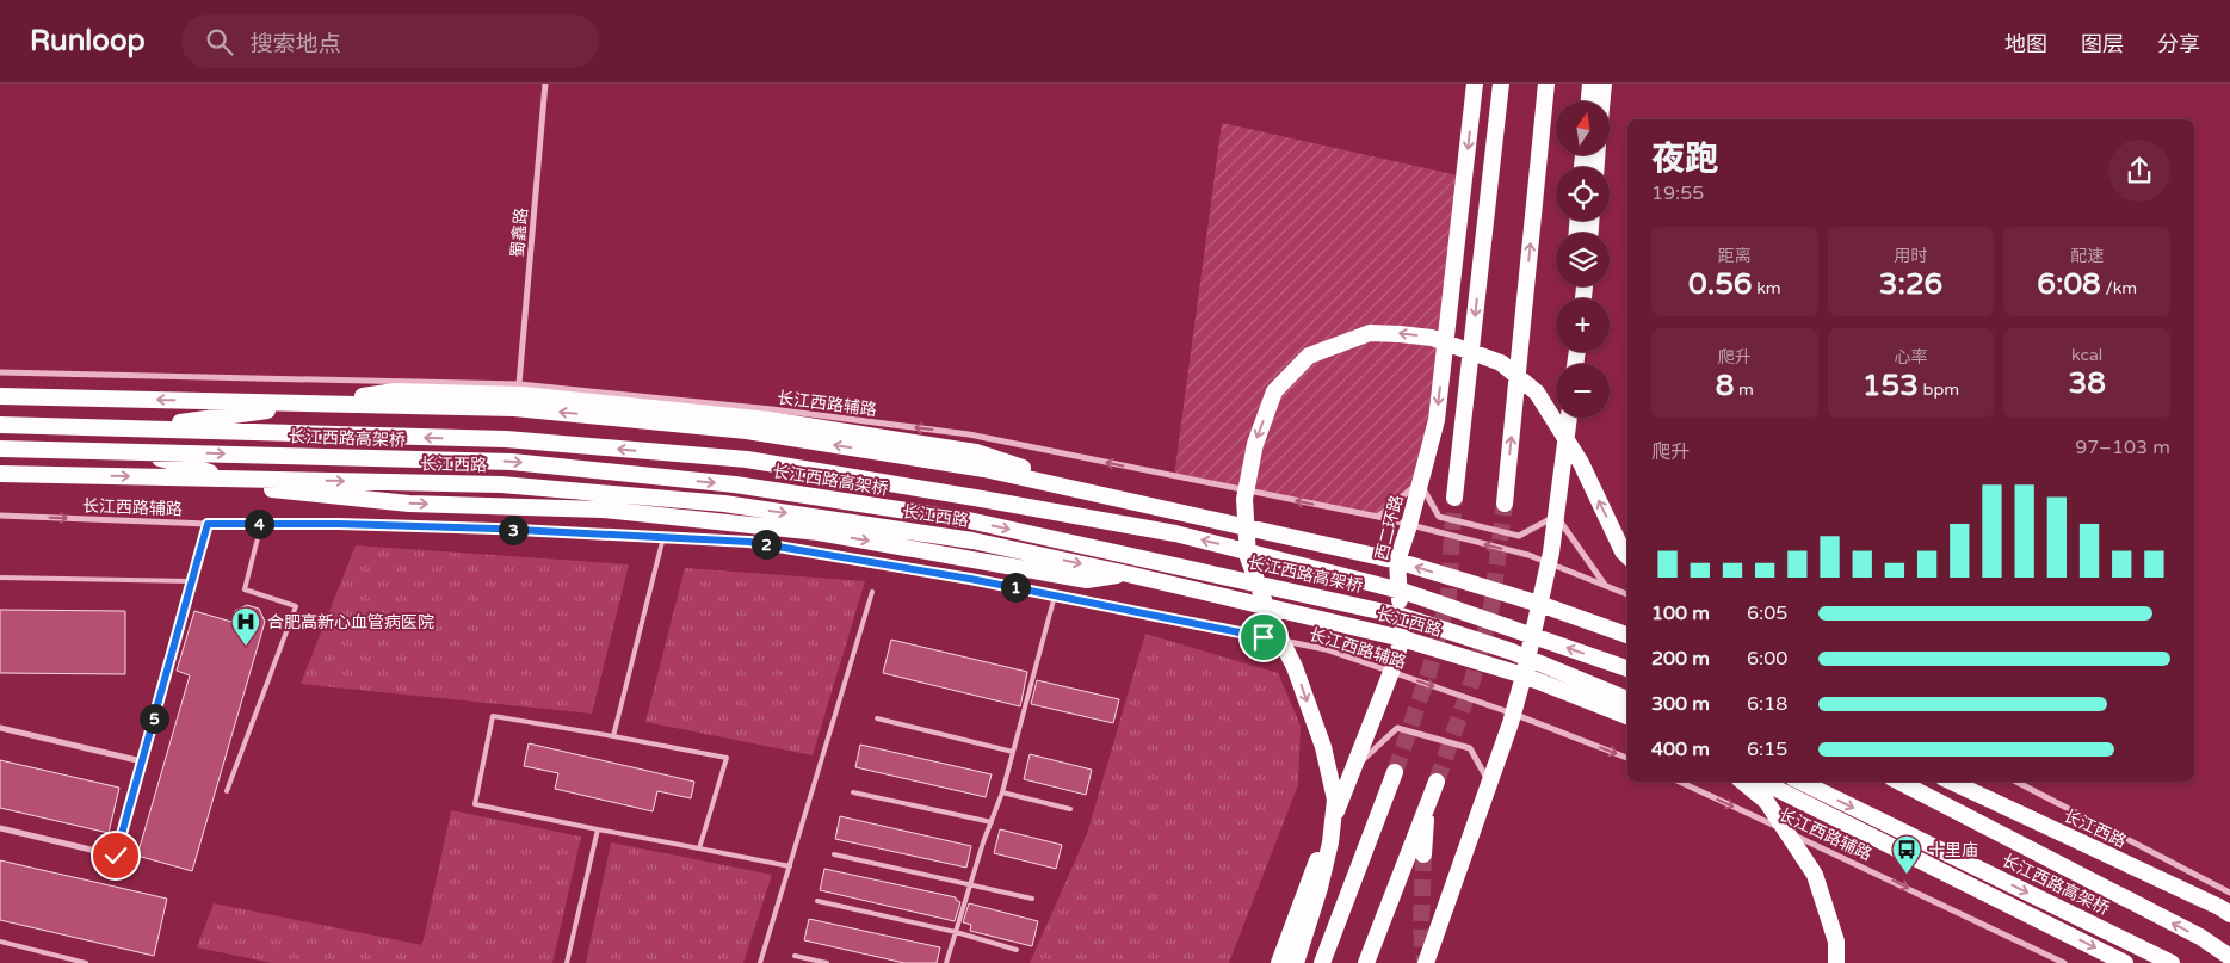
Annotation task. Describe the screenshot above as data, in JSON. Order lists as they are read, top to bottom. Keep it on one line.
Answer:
{"streets":{"highway":["长江西路高架桥","长江西路","西二环路"],"street":["蜀鑫路","长江西路辅路"]},"crossings":[["蜀鑫路","长江西路辅路"],["长江西路辅路","西二环路"],["长江西路","西二环路"]],"places":{"hospital":["合肥高新心血管病医院"],"bus stop":["十里庙"]},"north":"top","page":{"header":"Runloop","search":"搜索地点","nav":["地图","图层","分享"],"map_buttons":["+","−"],"heading":["夜跑","19:55"],"stats":[["距离","0.56 km"],["用时","3:26"],["配速","6:08 /km"],["爬升","8 m"],["心率","153 bpm"],["kcal","38"]],"chart":["爬升","97–103 m"],"pins":["4","3","2","1","5"],"list":[{"name":"100 m","note":"6:05"},{"name":"200 m","note":"6:00"},{"name":"300 m","note":"6:18"},{"name":"400 m","note":"6:15"}]}}
